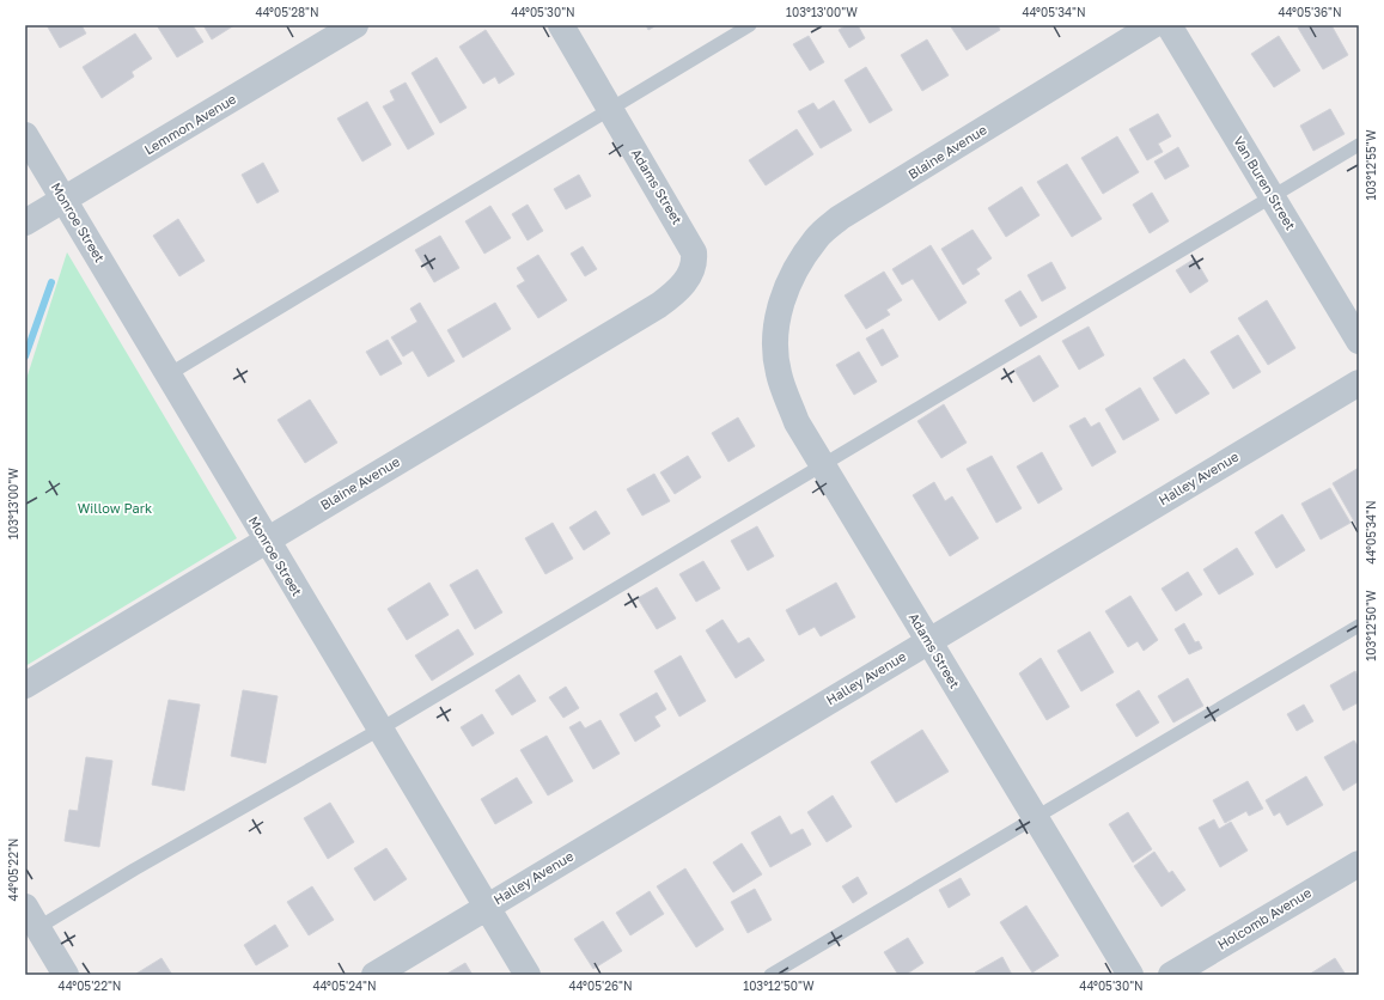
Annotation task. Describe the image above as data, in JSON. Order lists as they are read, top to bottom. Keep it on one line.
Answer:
{"streets":{"street":["Lemmon Avenue","Blaine Avenue","Van Buren Street","Adams Street","Monroe Street","Halley Avenue","Holcomb Avenue"]},"crossings":[["Lemmon Avenue","Monroe Street"],["Blaine Avenue","Adams Street"],["Blaine Avenue","Monroe Street"],["Adams Street","Halley Avenue"],["Monroe Street","Halley Avenue"]],"parks":["Willow Park"],"coordinates":["44°05'28\"N","44°05'30\"N","103°13'00\"W","44°05'34\"N","44°05'36\"N","103°12'55\"W","103°12'50\"W","44°05'22\"N","44°05'24\"N","44°05'26\"N"]}
